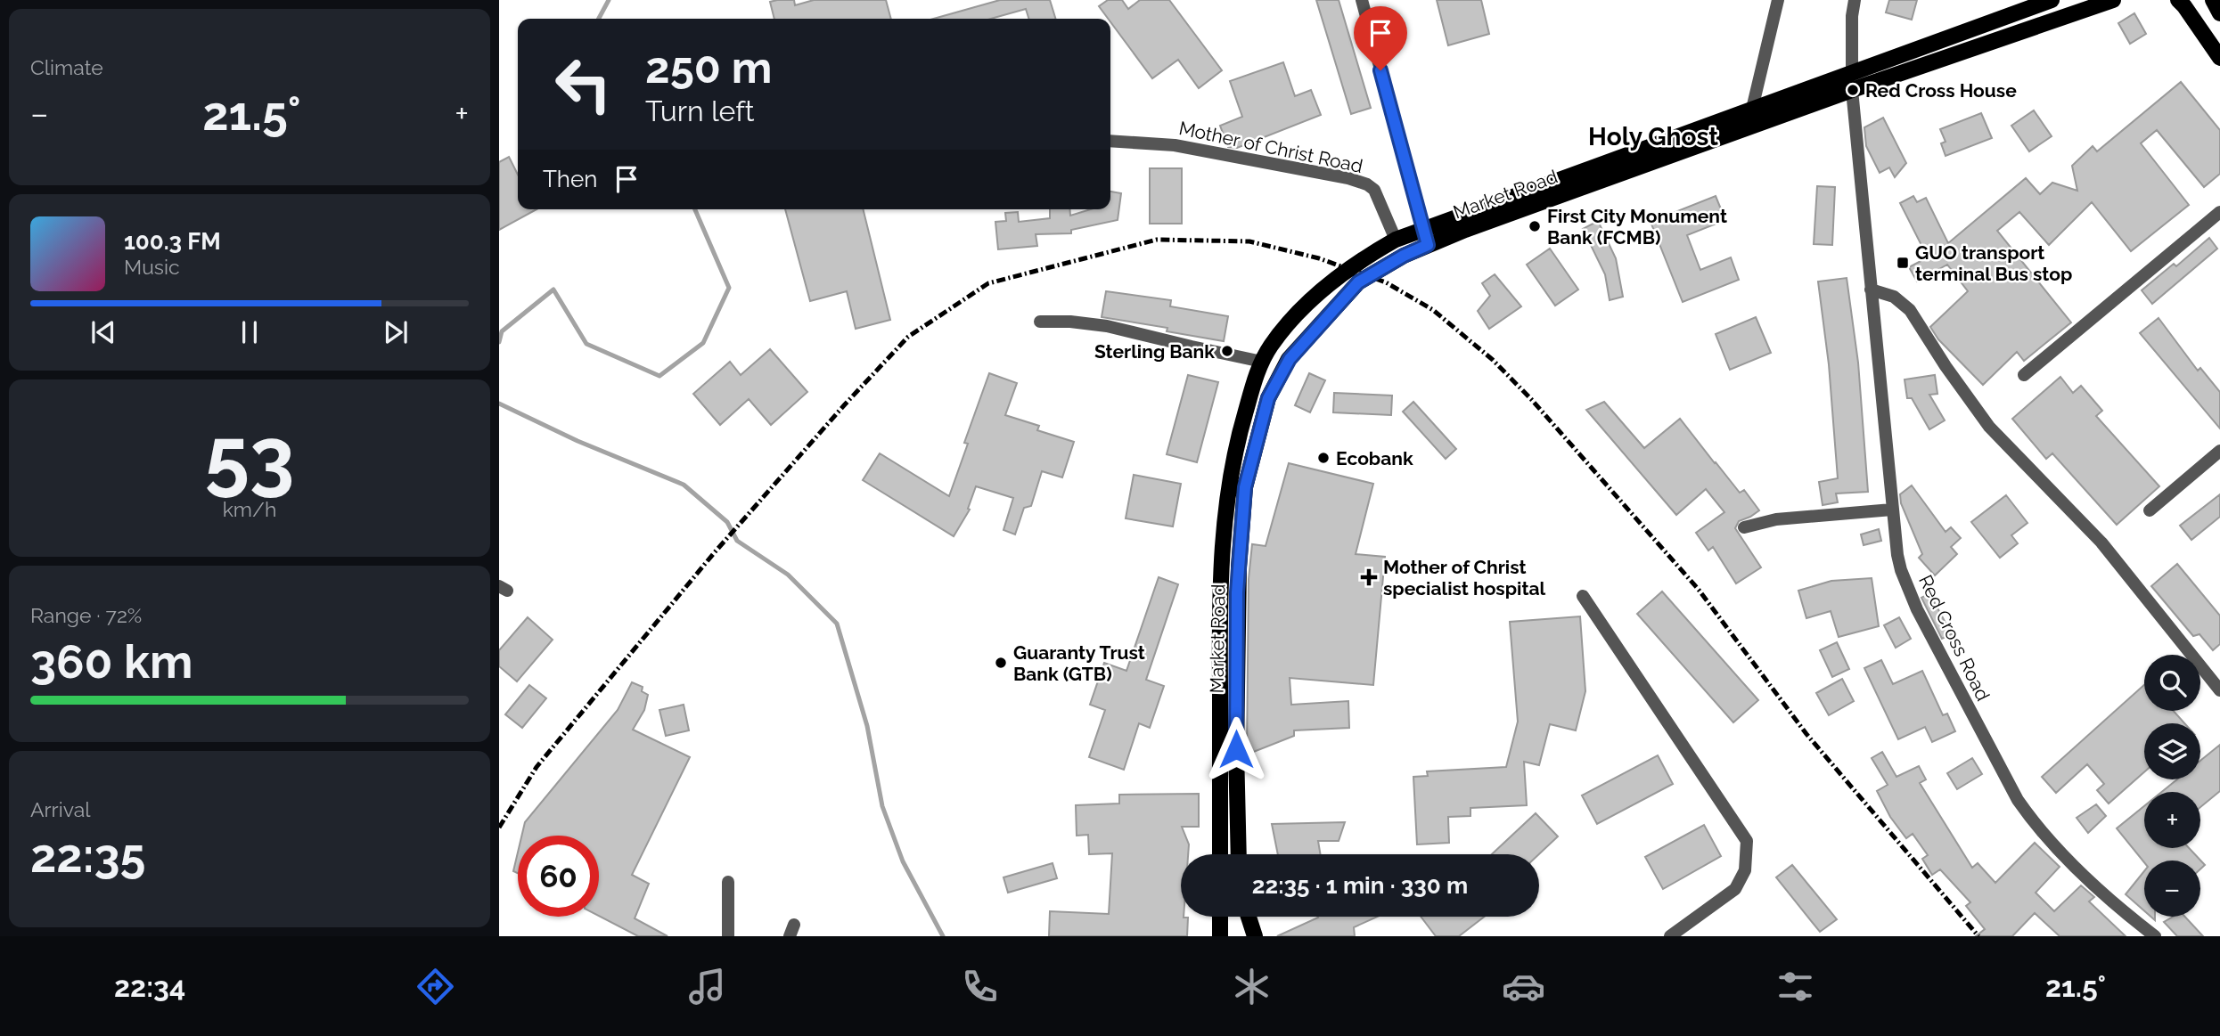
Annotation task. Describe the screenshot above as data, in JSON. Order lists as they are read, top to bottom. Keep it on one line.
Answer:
{"streets":{"main road":["Market Road"],"street":["Mother of Christ Road","Red Cross Road"]},"crossings":[["Mother of Christ Road","Market Road"],["Market Road","Red Cross Road"]],"districts":["Holy Ghost"],"places":{"other":["Red Cross House","First City Monument Bank (FCMB)","Sterling Bank","Ecobank","Guaranty Trust Bank (GTB)"],"transit":["GUO transport terminal Bus stop"],"health":["Mother of Christ specialist hospital"]},"page":{"tile":["Climate",["53","km/h"],["Range · 72%","360 km"],["Arrival","22:35"]],"turn":["250 m","Turn left"],"heat":["−","21.5°","+"],"then":"Then","song":["100.3 FM","Music"],"map_buttons":["+","−"],"limit":"60","trip":"22:35 · 1 min · 330 m","tabs":["22:34","21.5°"]}}
